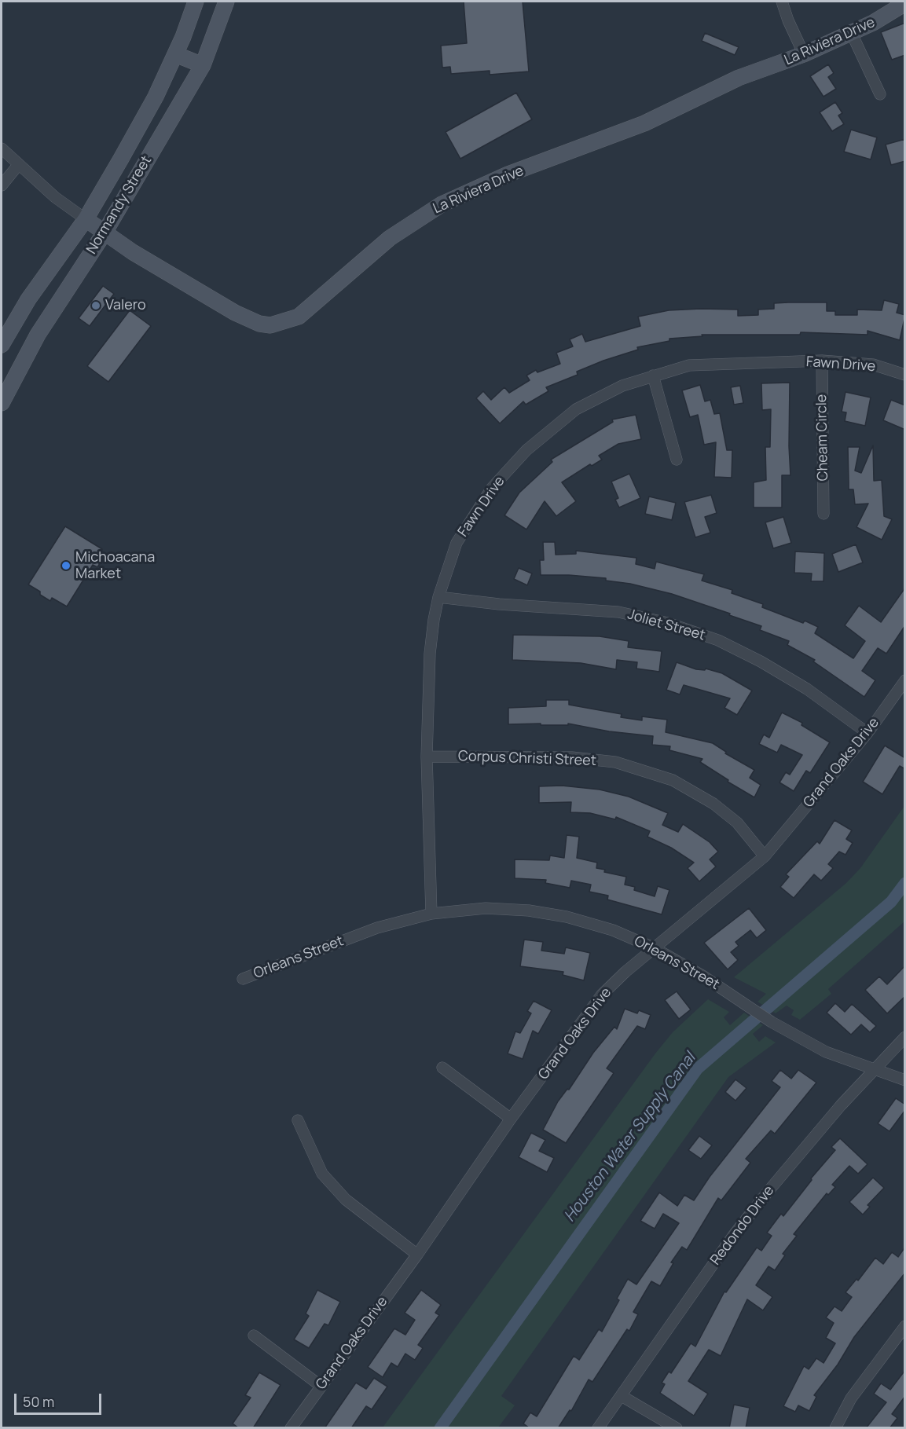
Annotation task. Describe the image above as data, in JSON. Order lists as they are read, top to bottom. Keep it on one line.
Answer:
{"streets":{"street":["La Riviera Drive","Normandy Street","Fawn Drive","Cheam Circle","Joliet Street","Corpus Christi Street","Grand Oaks Drive","Orleans Street","Redondo Drive"]},"crossings":[["La Riviera Drive","Normandy Street"],["Fawn Drive","Cheam Circle"],["Fawn Drive","Joliet Street"],["Fawn Drive","Corpus Christi Street"],["Fawn Drive","Orleans Street"],["Joliet Street","Grand Oaks Drive"],["Corpus Christi Street","Grand Oaks Drive"],["Grand Oaks Drive","Orleans Street"],["Orleans Street","Redondo Drive"]],"water":["Houston Water Supply Canal"],"places":["Valero","Michoacana Market"],"scale_bar":"50 m"}
